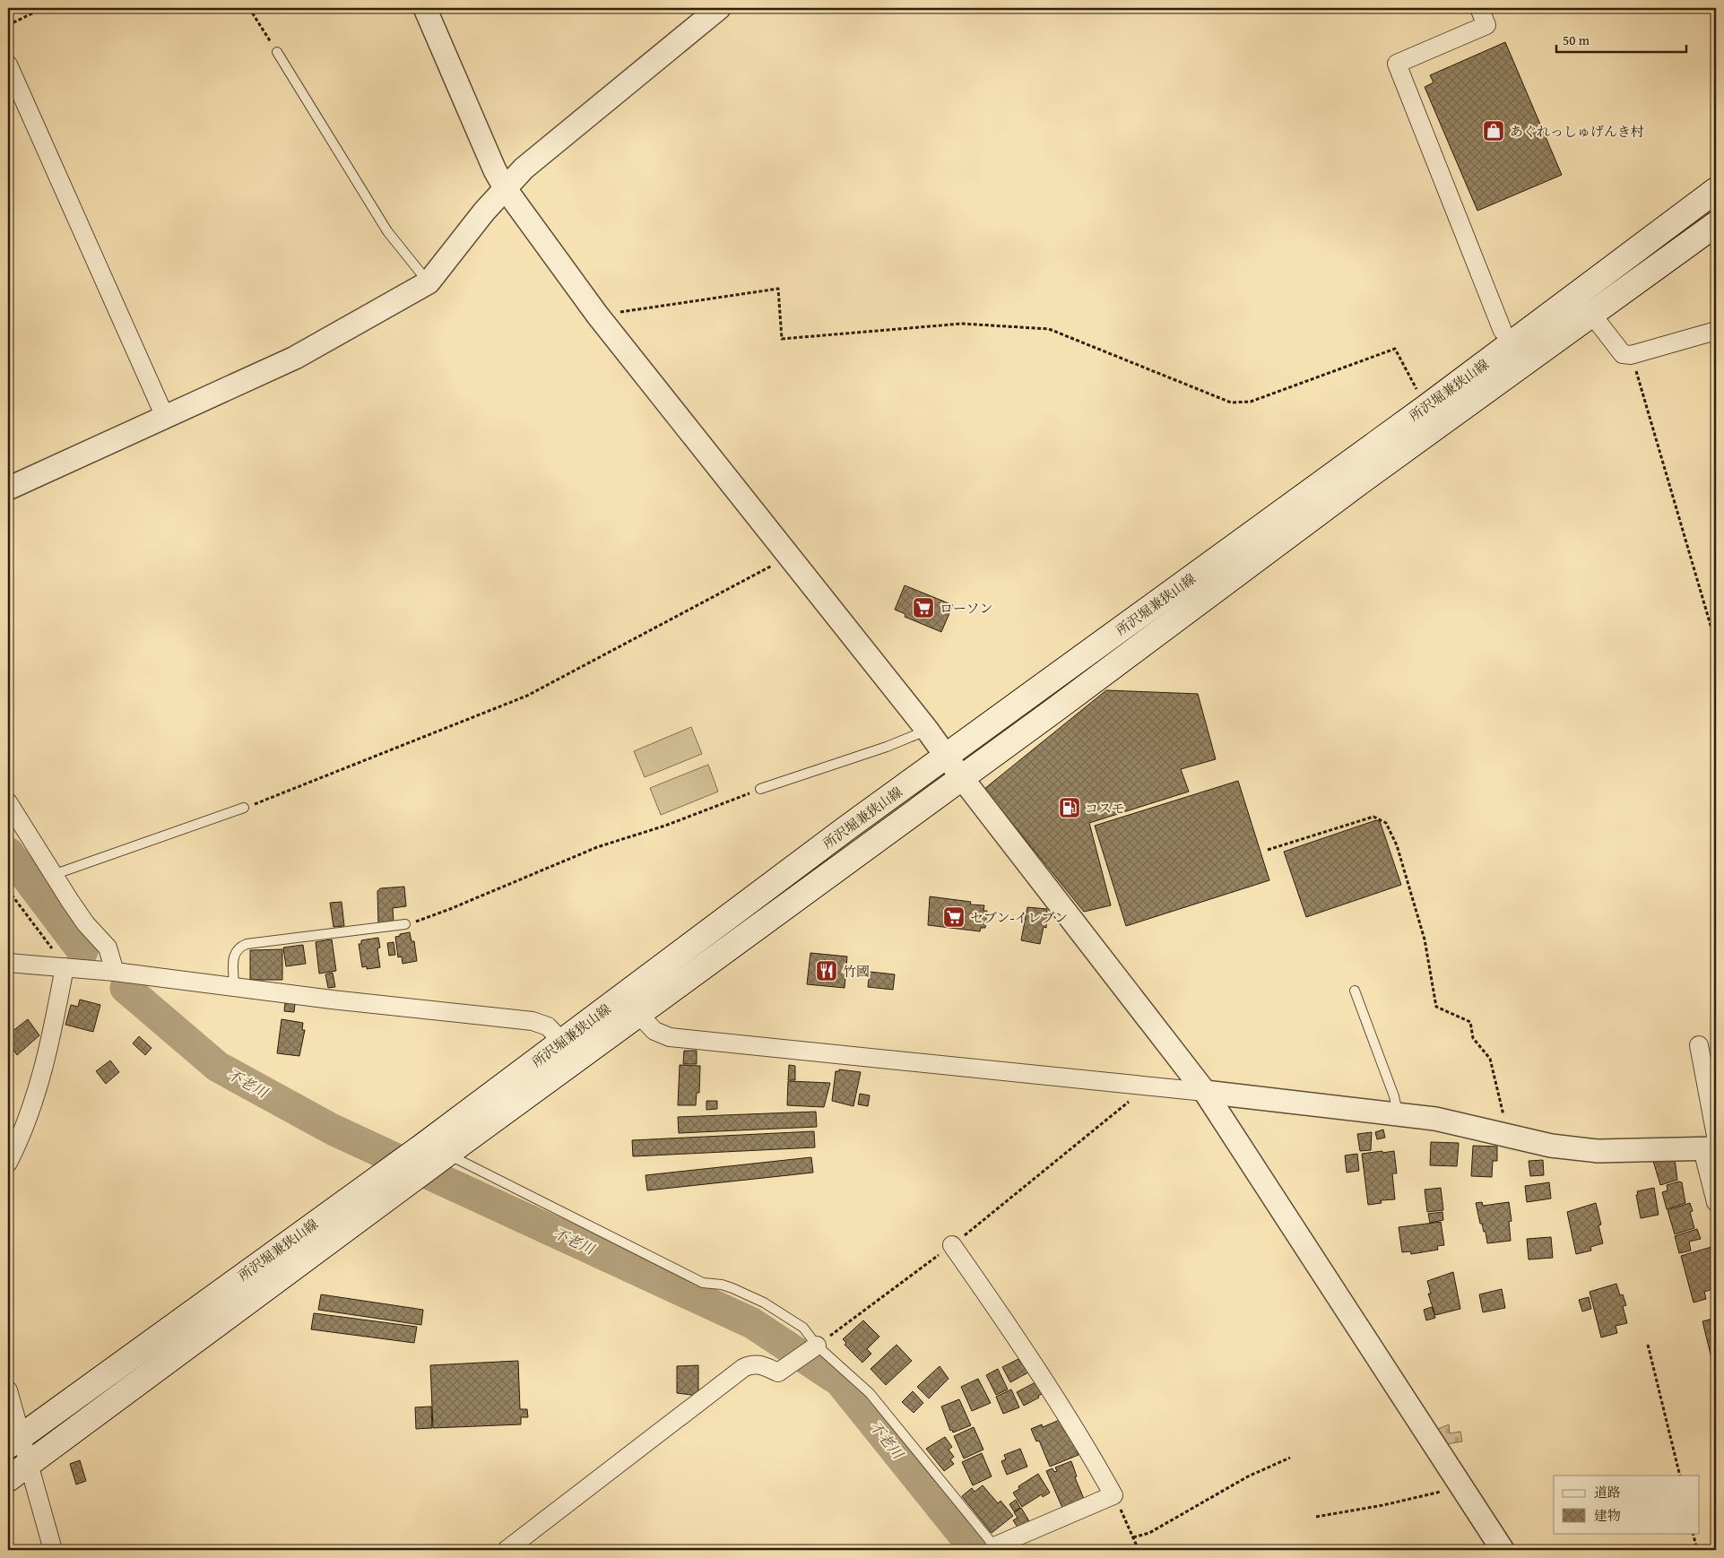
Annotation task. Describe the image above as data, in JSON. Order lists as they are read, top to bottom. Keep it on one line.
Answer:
{"streets":{"main road":["所沢堀兼狭山線"]},"water":["不老川"],"places":{"shop":["あぐれっしゅげんき村"],"supermarket":["ローソン","セブン-イレブン"],"fuel station":["コスモ"],"restaurant":["竹國"]},"legend":["道路","建物"],"scale_bar":"50 m"}
